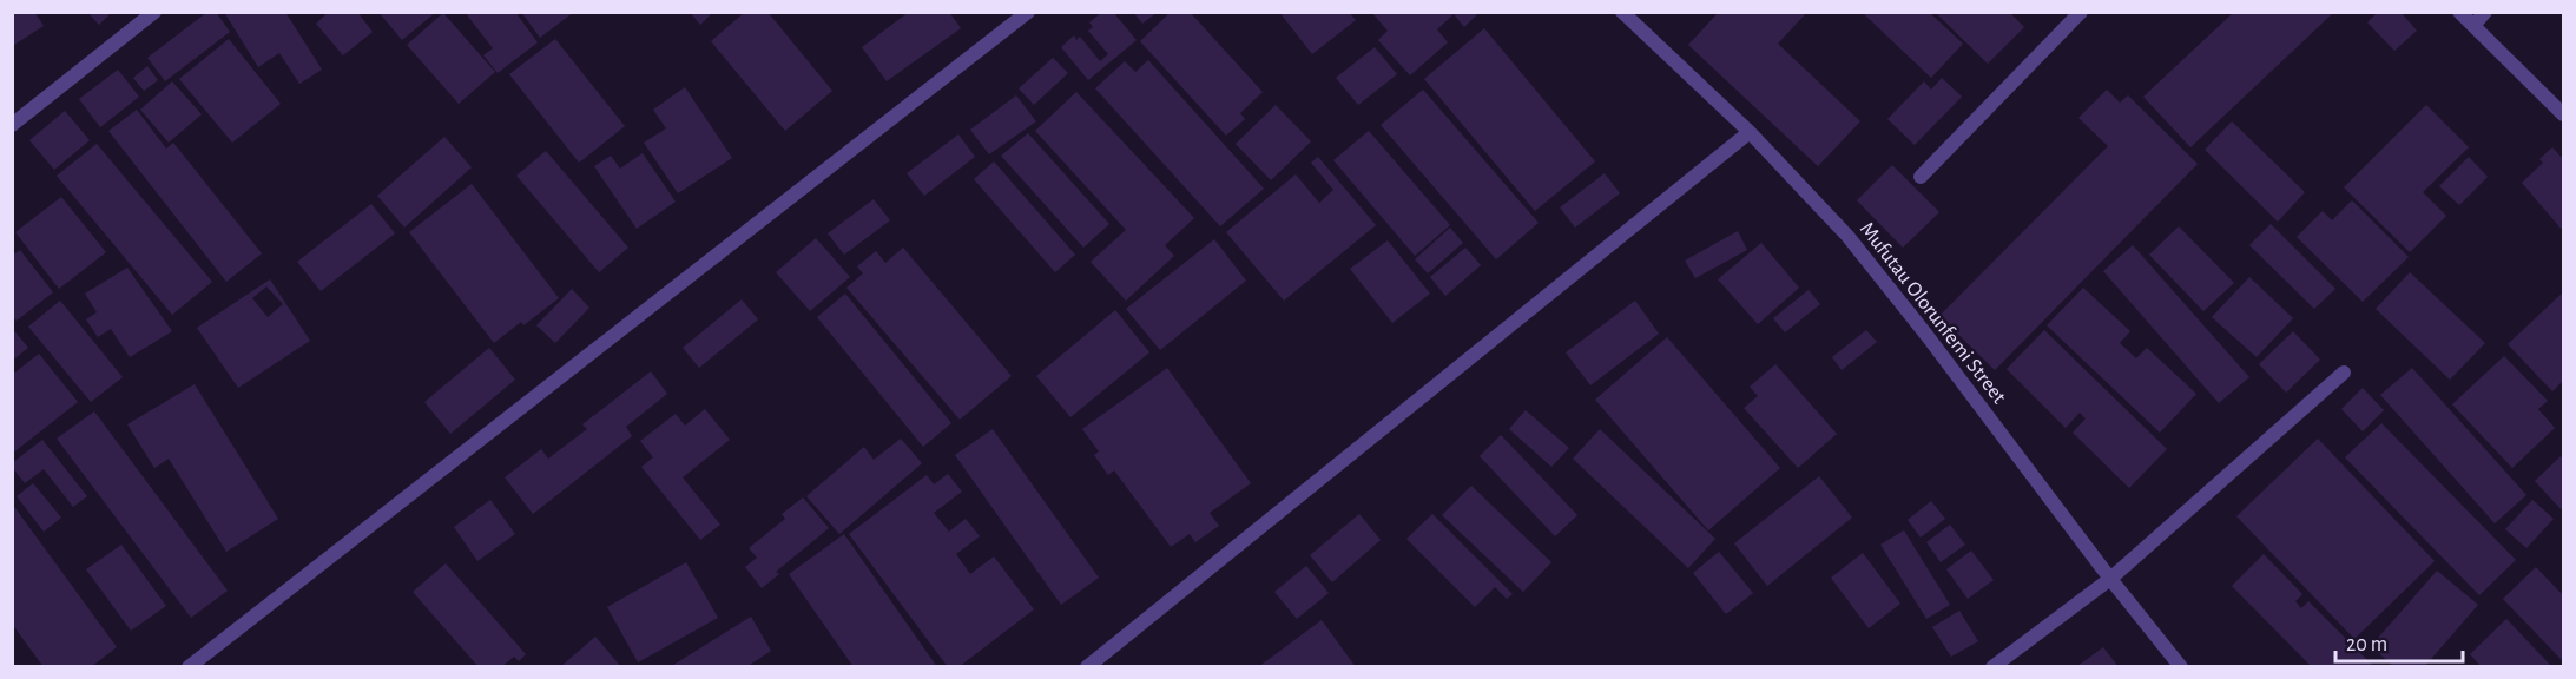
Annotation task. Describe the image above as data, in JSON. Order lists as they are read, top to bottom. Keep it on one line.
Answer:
{"streets":{"street":["Mufutau Olorunfemi Street"]},"scale_bar":"20 m"}
